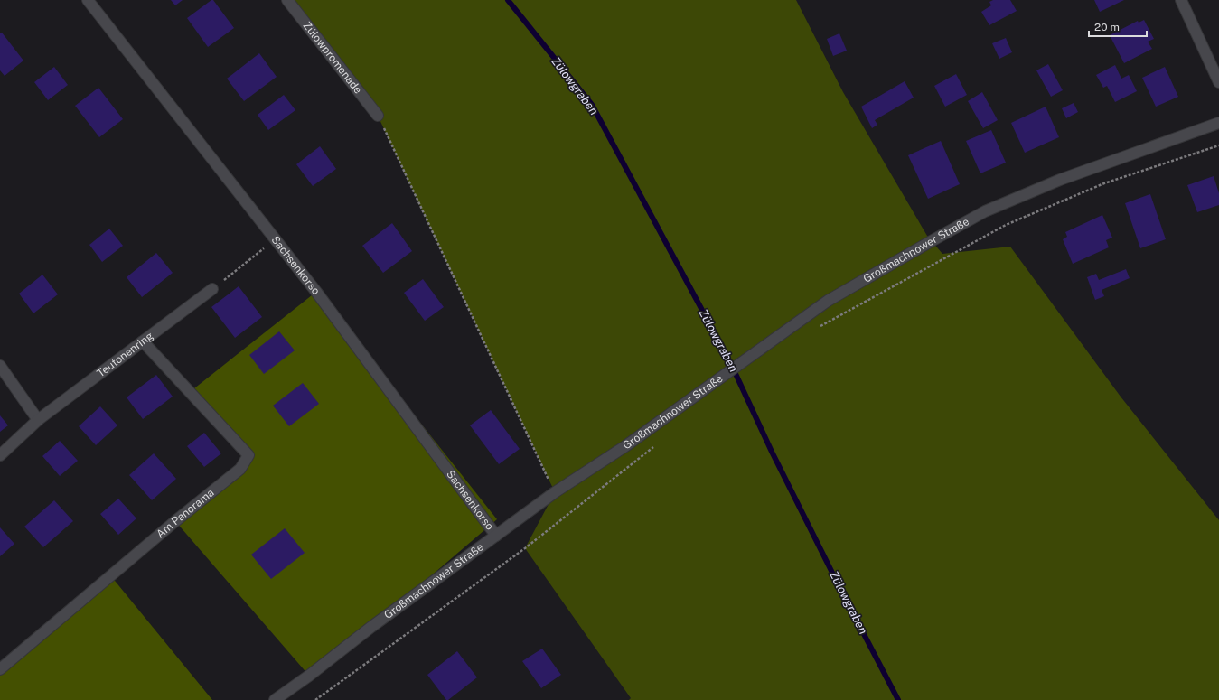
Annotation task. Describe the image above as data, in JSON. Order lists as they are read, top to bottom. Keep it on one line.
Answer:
{"streets":{"street":["Zülowpromenade","Großmachnower Straße","Sachsenkorso","Teutonenring","Am Panorama"]},"crossings":[["Großmachnower Straße","Sachsenkorso"],["Teutonenring","Am Panorama"]],"water":["Zülowgraben"],"scale_bar":"20 m"}
